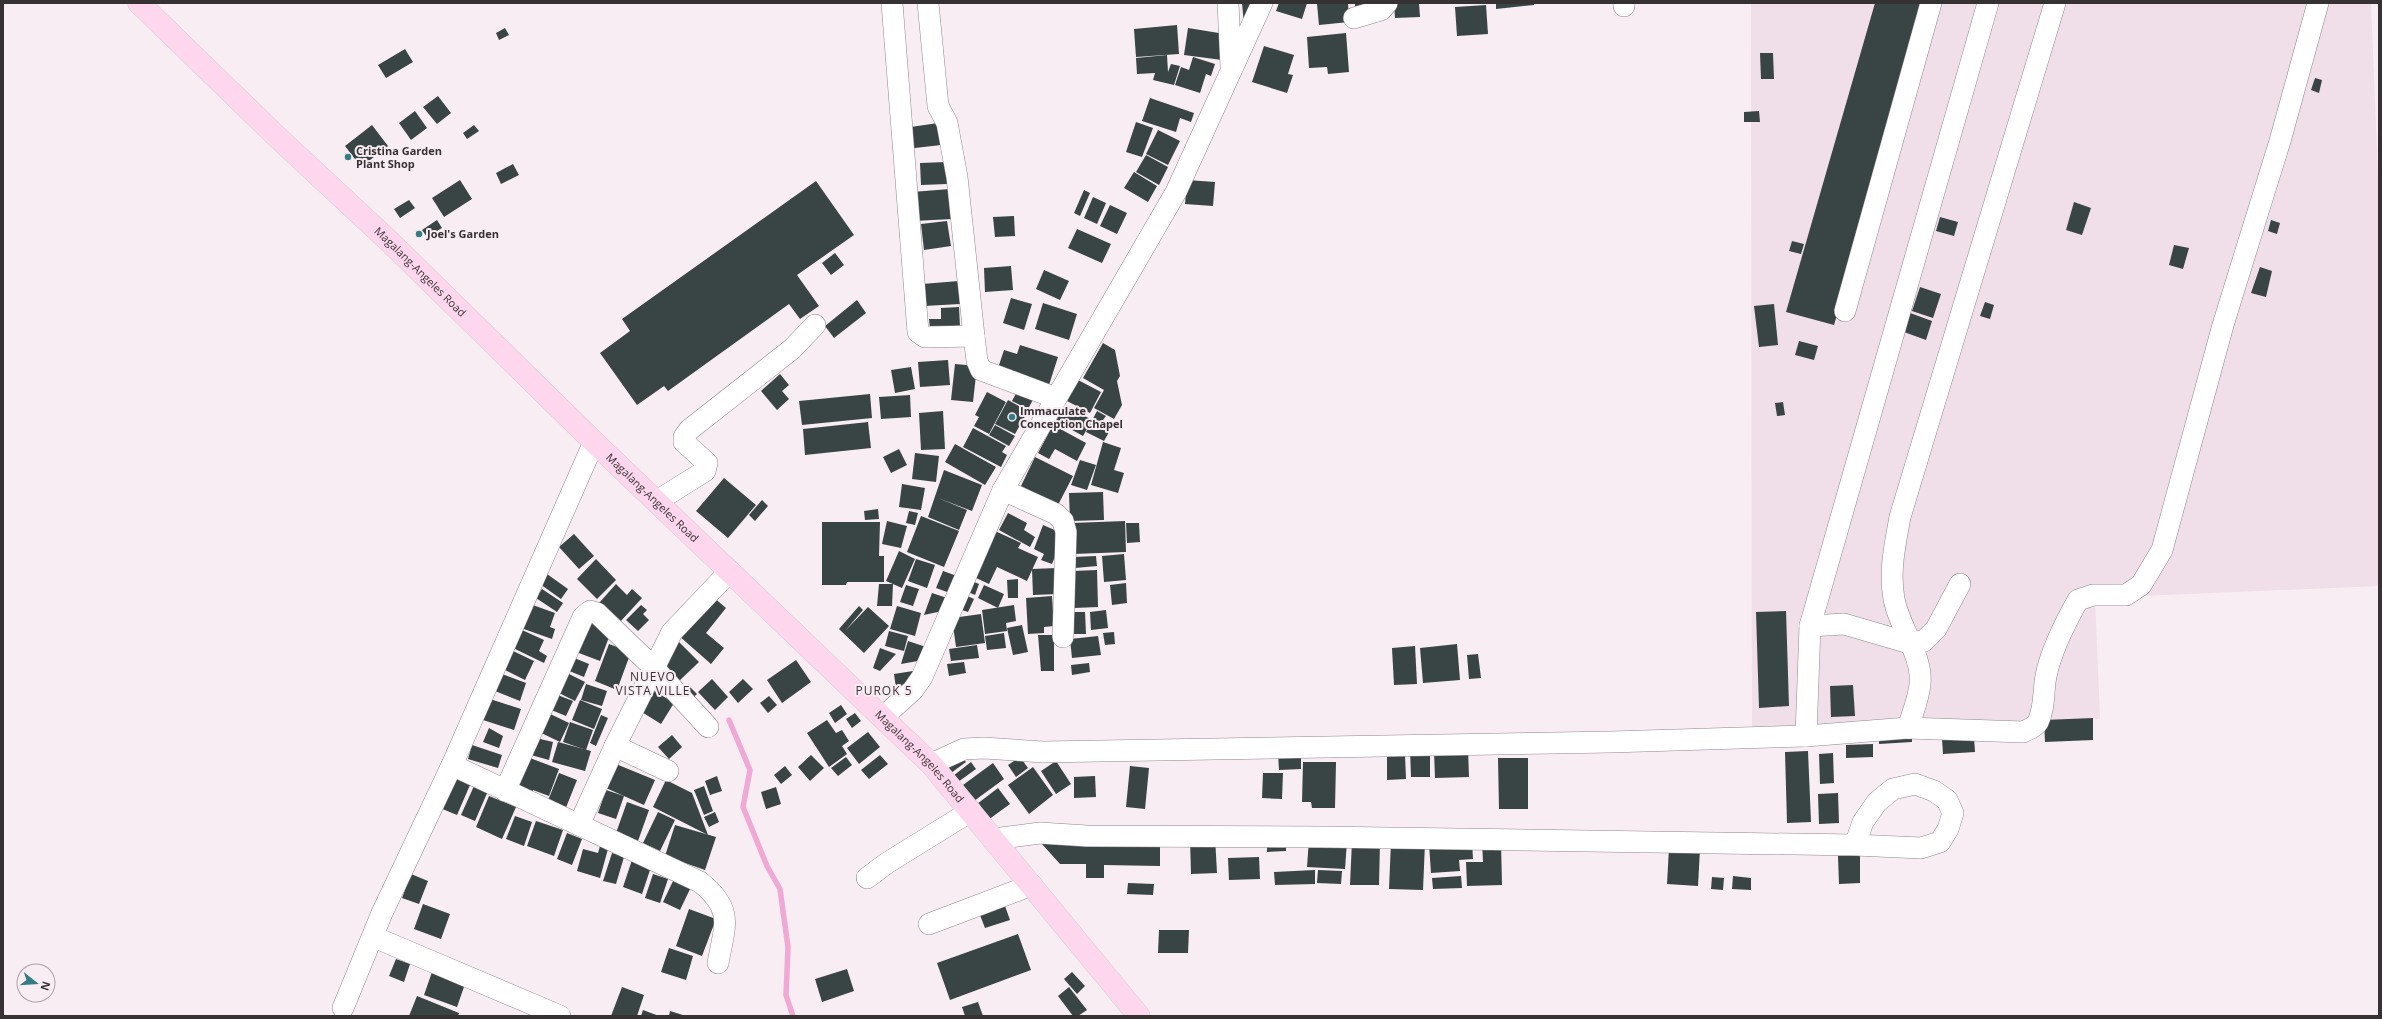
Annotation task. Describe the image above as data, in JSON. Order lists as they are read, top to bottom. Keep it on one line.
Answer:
{"streets":{"main road":["Magalang-Angeles Road"]},"districts":["NUEVO VISTA VILLE","PUROK 5"],"places":["Cristina Garden Plant Shop","Joel's Garden","Immaculate Conception Chapel"],"north":"right"}
